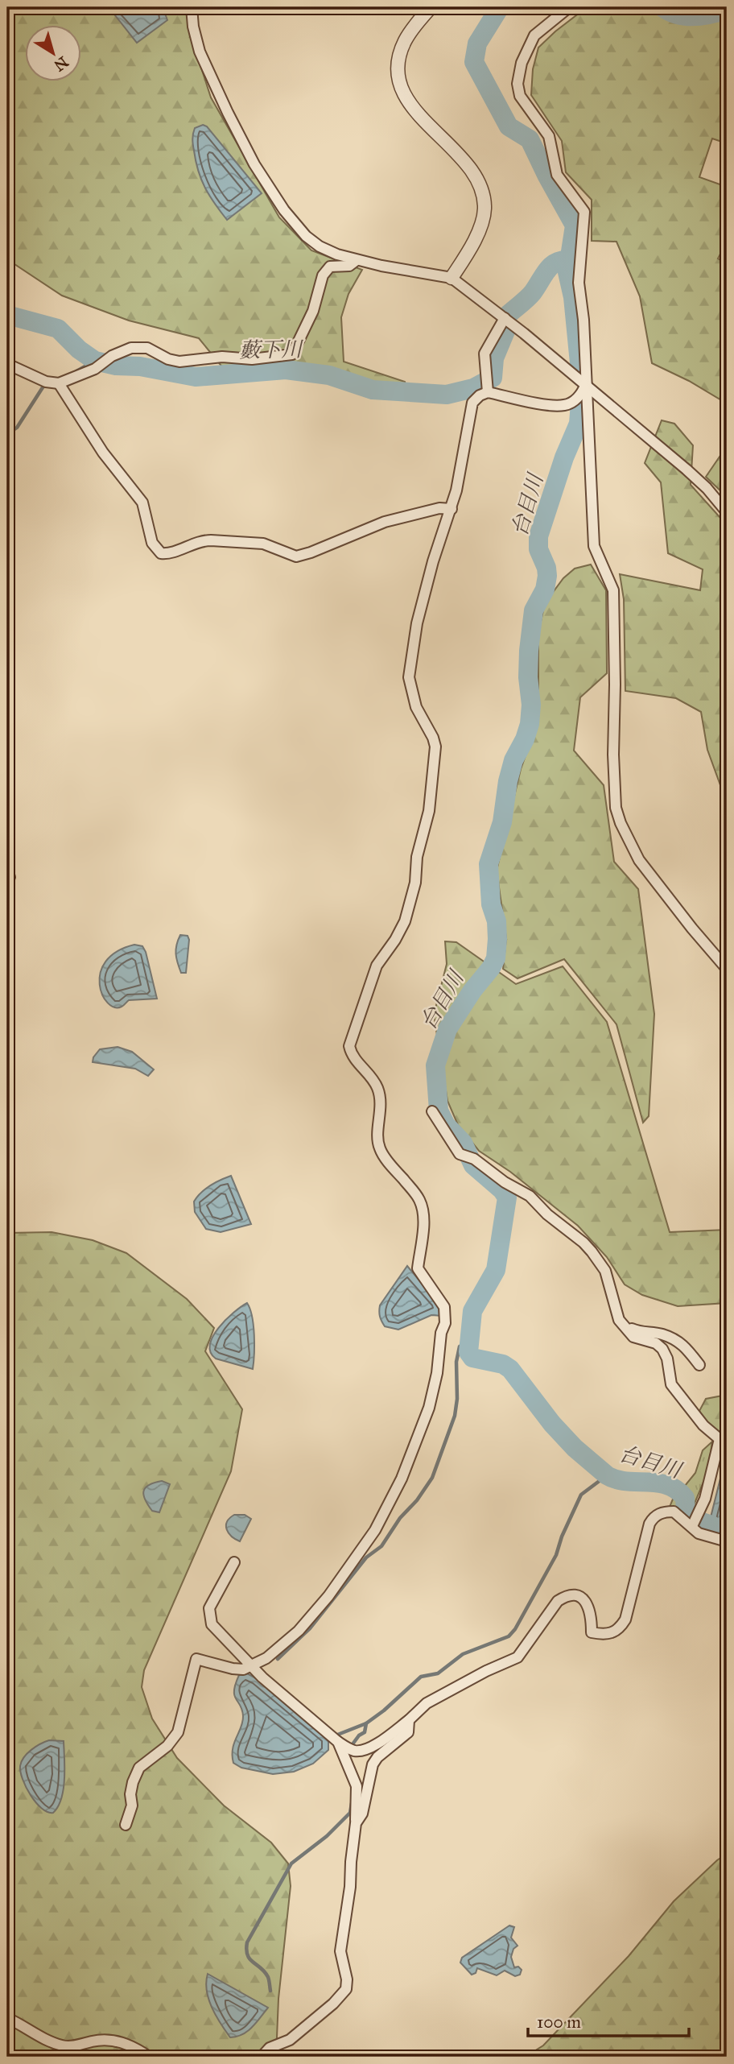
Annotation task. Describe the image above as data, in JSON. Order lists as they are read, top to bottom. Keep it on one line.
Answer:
{"water":["藪下川","台目川"],"scale_bar":"100 m","north":"bottom right"}
